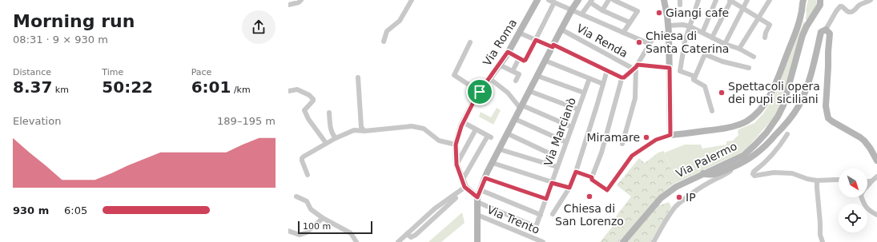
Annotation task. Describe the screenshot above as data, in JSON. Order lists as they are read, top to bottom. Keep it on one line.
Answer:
{"streets":{"street":["Via Renda","Via Roma","Via Marcianò","Via Palermo","Via Trento"]},"places":["Giangi cafe","Chiesa di Santa Caterina","Spettacoli opera dei pupi siciliani","Miramare","Chiesa di San Lorenzo","IP"],"scale_bar":"100 m","north":"bottom right","page":{"heading":["Morning run","08:31 · 9 × 930 m"],"stats":[["Distance","8.37 km"],["Time","50:22"],["Pace","6:01 /km"]],"chart":["Elevation","189–195 m"],"list":[{"name":"930 m","note":"6:05"}],"scale":"100 m"}}
